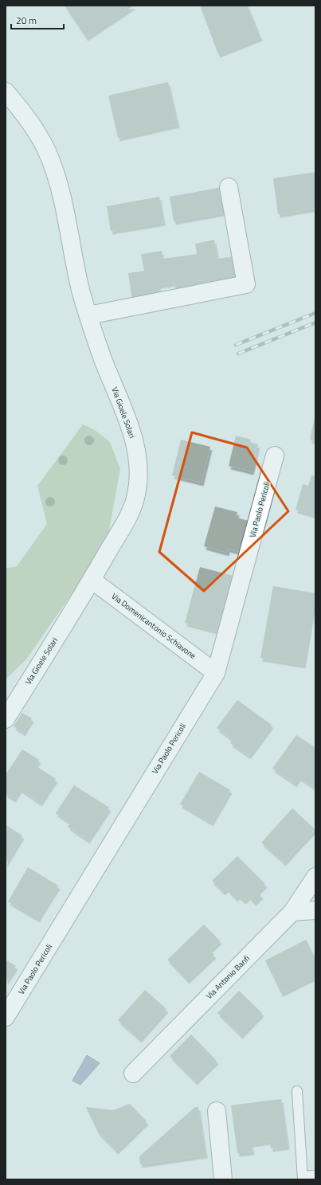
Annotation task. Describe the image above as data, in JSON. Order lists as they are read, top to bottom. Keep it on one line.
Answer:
{"streets":{"street":["Via Gioele Solari","Via Paolo Pericoli","Via Domenicantonio Schiavone","Via Antonio Banfi"]},"crossings":[["Via Gioele Solari","Via Domenicantonio Schiavone"],["Via Paolo Pericoli","Via Domenicantonio Schiavone"]],"scale_bar":"20 m"}
